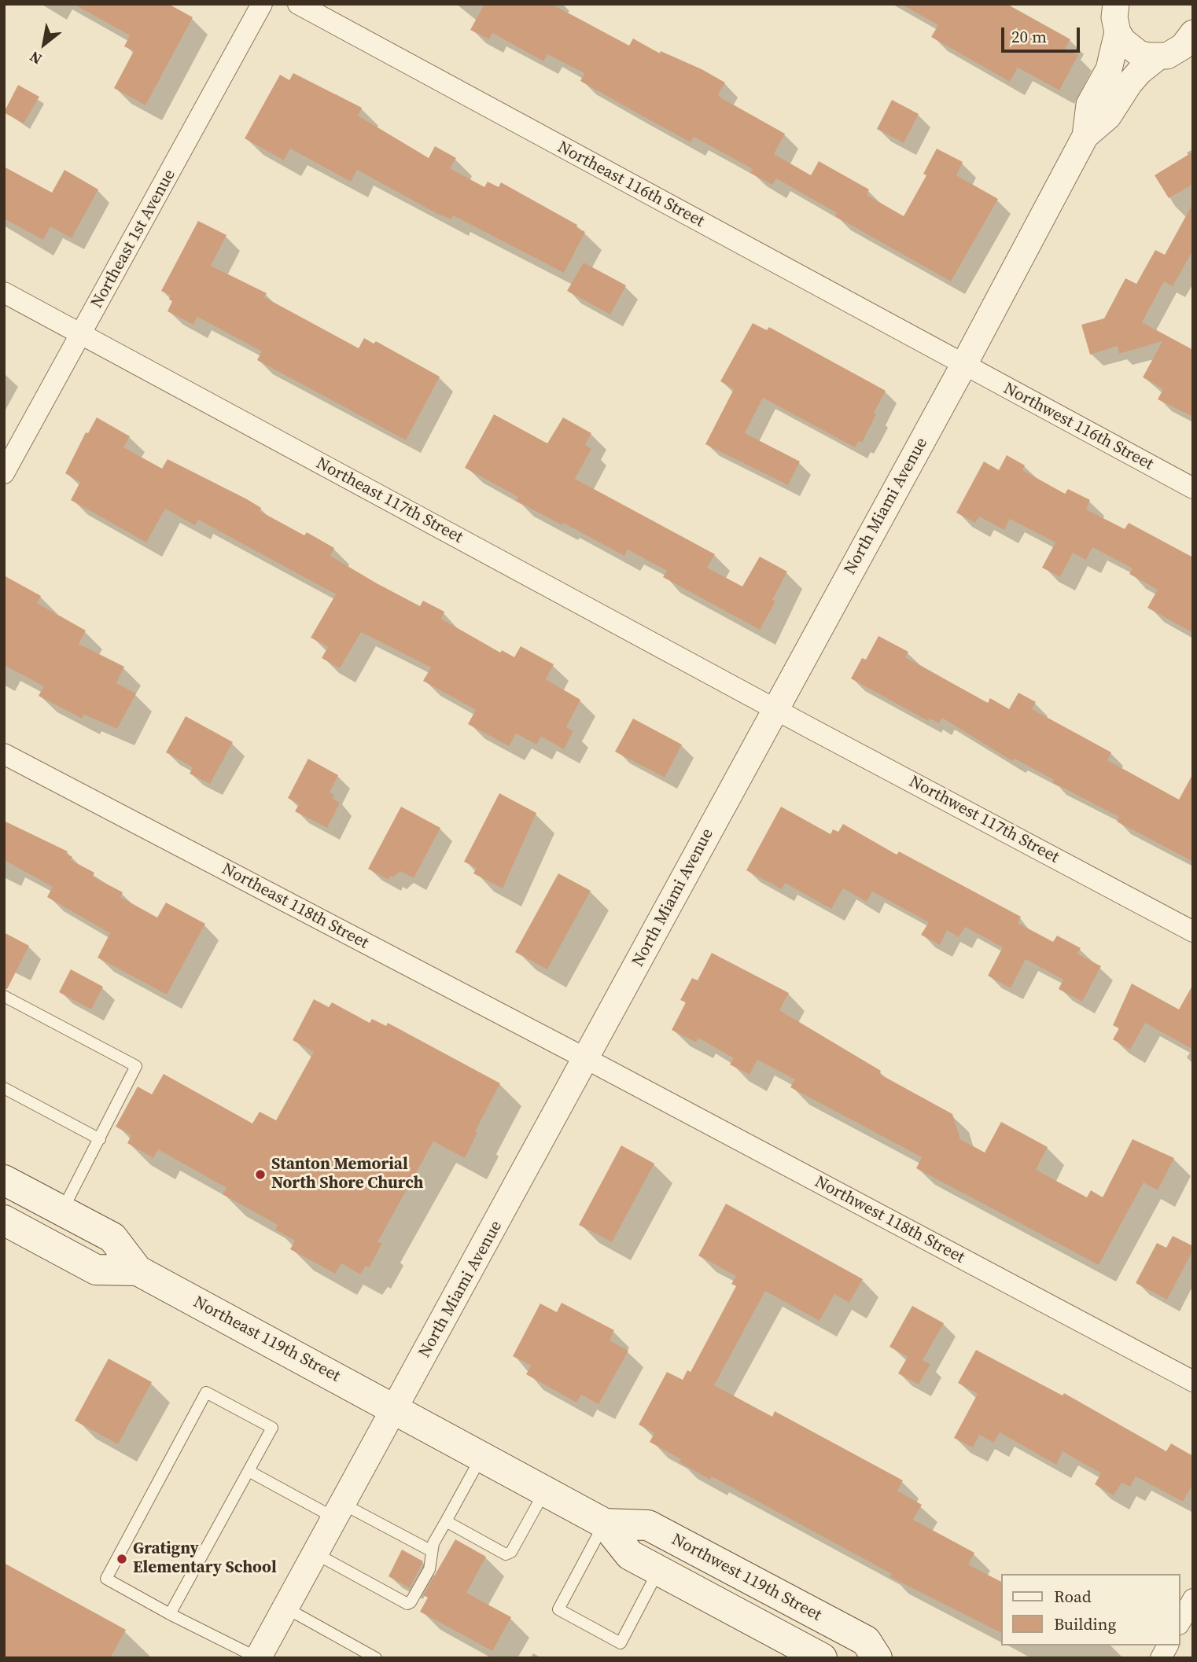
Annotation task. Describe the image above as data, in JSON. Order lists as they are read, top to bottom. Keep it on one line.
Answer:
{"streets":{"main road":["Northeast 119th Street","Northwest 119th Street"],"street":["Northeast 116th Street","Northeast 1st Avenue","Northwest 116th Street","Northeast 117th Street","North Miami Avenue","Northwest 117th Street","Northeast 118th Street","Northwest 118th Street"]},"crossings":[["Northeast 116th Street","Northwest 116th Street"],["Northeast 116th Street","North Miami Avenue"],["Northeast 1st Avenue","Northeast 117th Street"],["Northwest 116th Street","North Miami Avenue"],["Northeast 117th Street","North Miami Avenue"],["Northeast 117th Street","Northwest 117th Street"],["North Miami Avenue","Northwest 117th Street"],["North Miami Avenue","Northeast 118th Street"],["North Miami Avenue","Northwest 118th Street"],["North Miami Avenue","Northeast 119th Street"],["North Miami Avenue","Northwest 119th Street"],["Northeast 118th Street","Northwest 118th Street"],["Northeast 119th Street","Northwest 119th Street"]],"places":["Stanton Memorial North Shore Church","Gratigny Elementary School"],"legend":["Road","Building"],"scale_bar":"20 m","north":"bottom left"}
